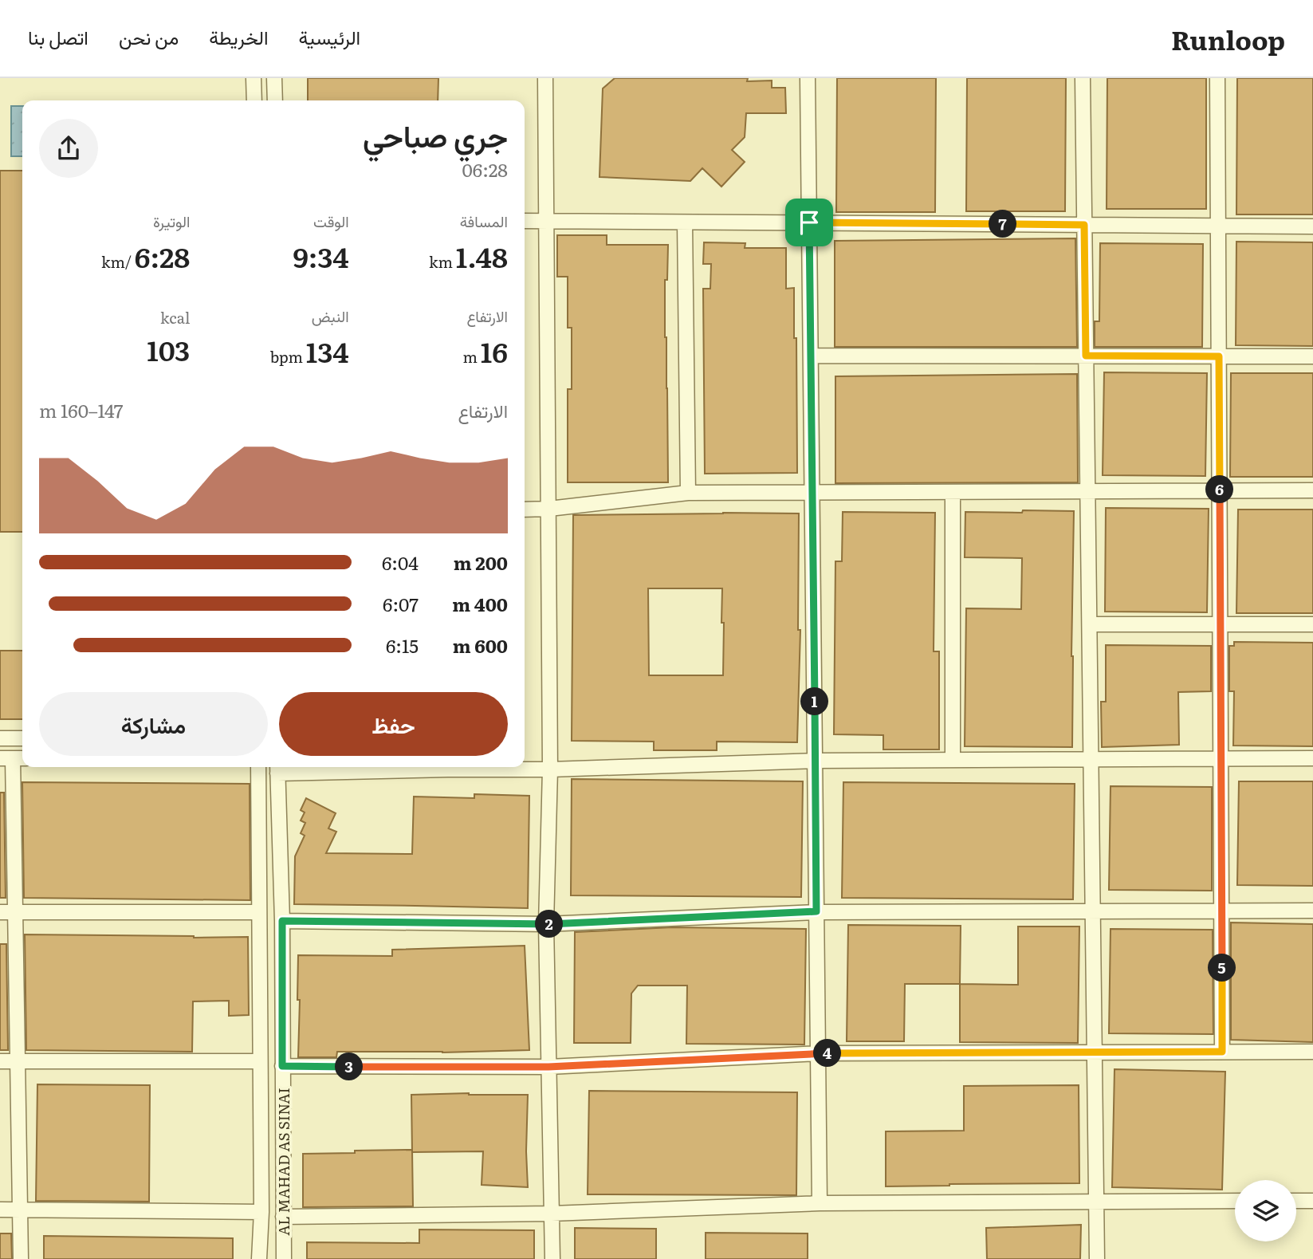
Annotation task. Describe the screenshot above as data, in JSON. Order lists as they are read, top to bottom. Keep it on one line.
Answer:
{"streets":{"street":["AL MAHAD AS SINAI"]},"page":{"header":"Runloop","nav":["الرئيسية","الخريطة","من نحن","اتصل بنا"],"heading":["جري صباحي","06:28"],"stats":[["المسافة","1.48 km"],["الوقت","9:34"],["الوتيرة","6:28 /km"],["الارتفاع","16 m"],["النبض","134 bpm"],["kcal","103"]],"pins":["7","6","1","2","5","4","3"],"chart":["الارتفاع","147–160 m"],"list":[{"name":"200 m","note":"6:04"},{"name":"400 m","note":"6:07"},{"name":"600 m","note":"6:15"}],"buttons":["حفظ","مشاركة"]}}
